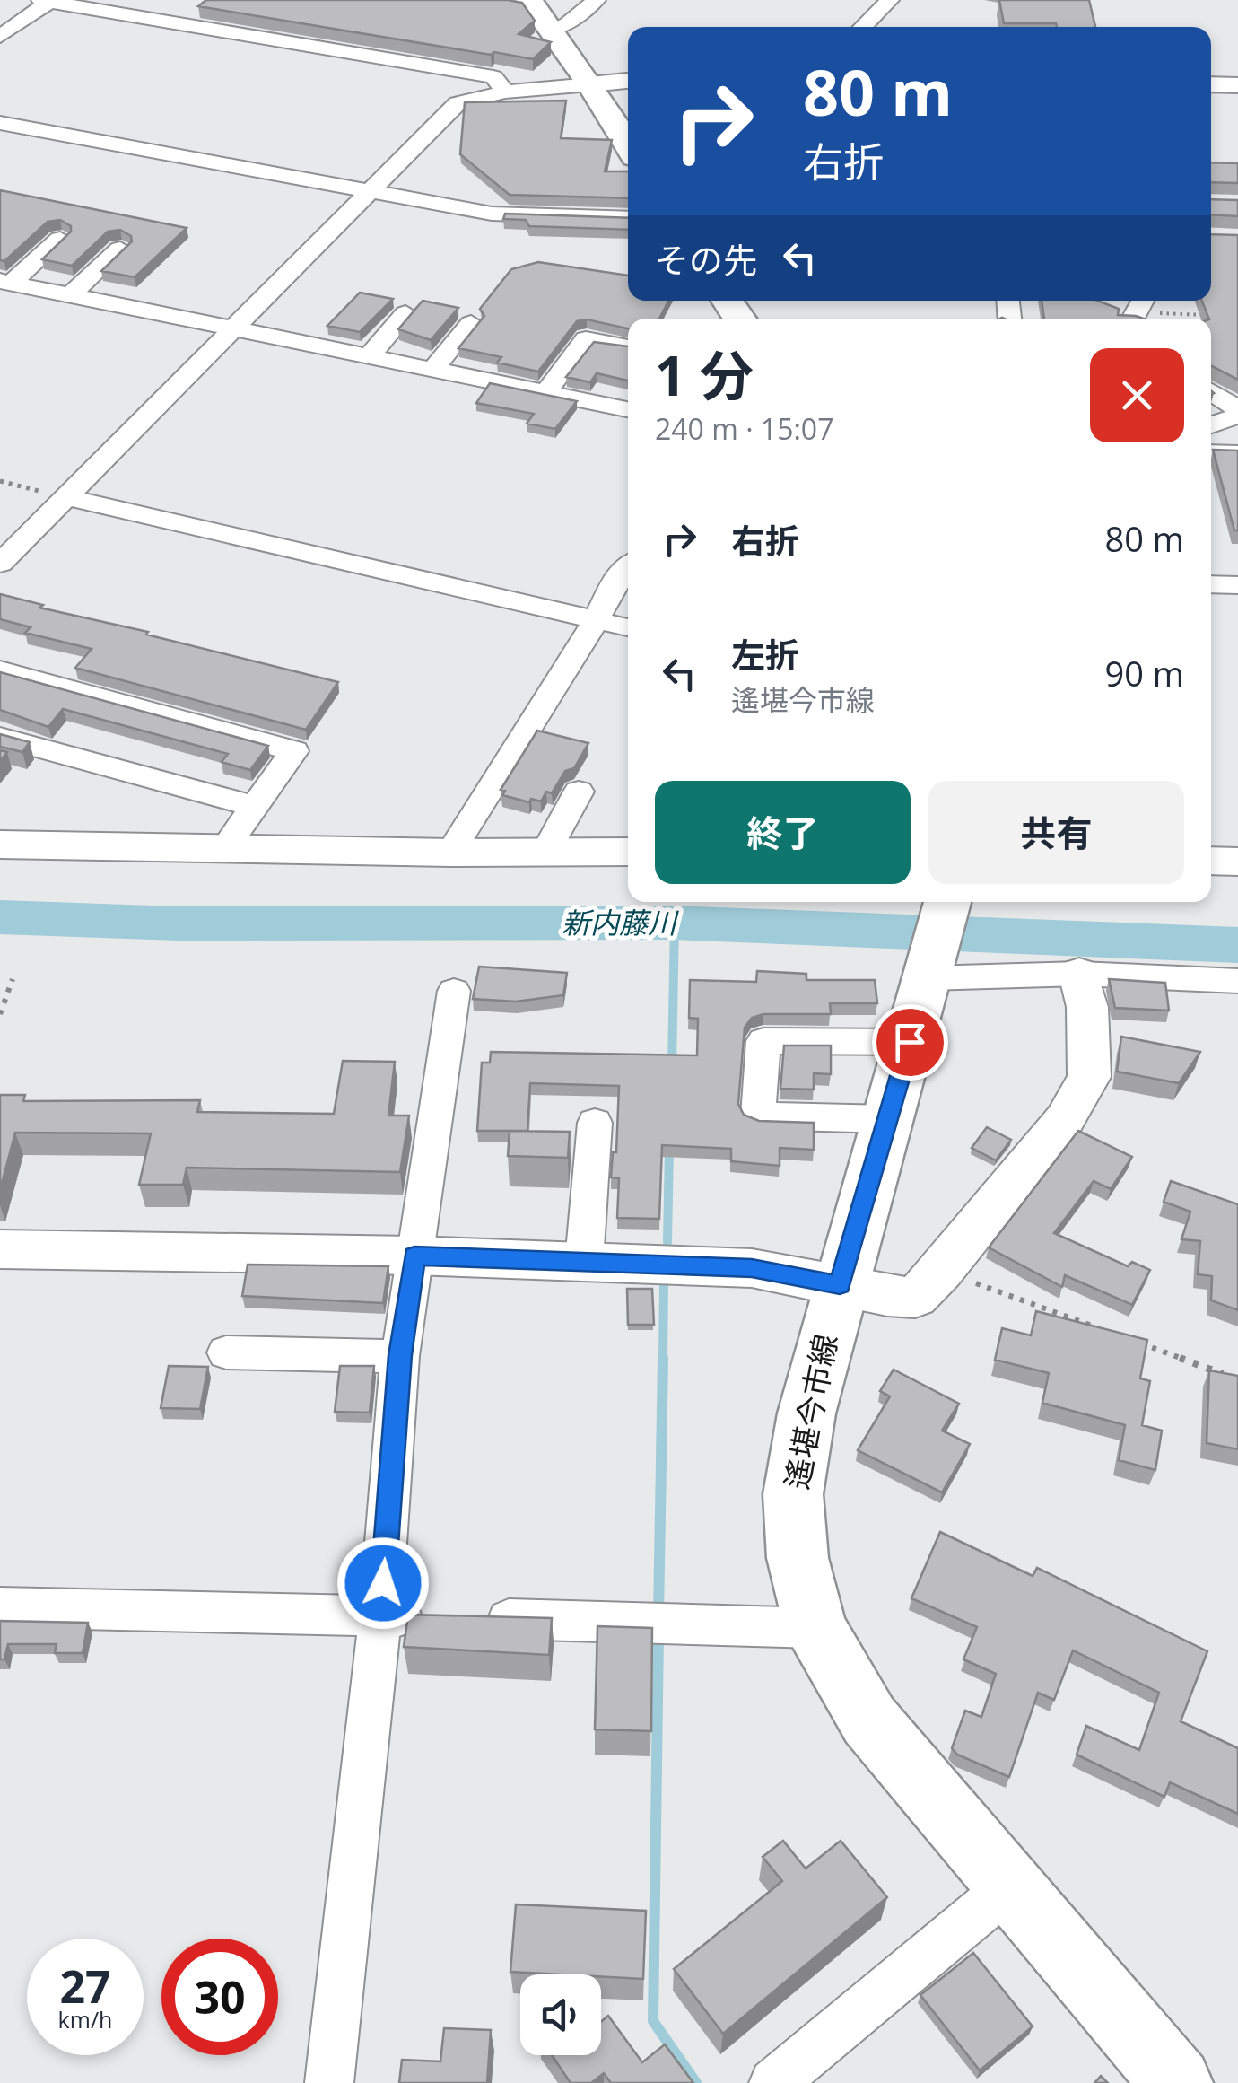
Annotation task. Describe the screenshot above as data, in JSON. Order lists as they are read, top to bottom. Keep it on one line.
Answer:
{"streets":{"main road":["遙堪今市線"]},"water":["新内藤川"],"page":{"turn":["80 m","右折"],"then":"その先","heading":["1 分","240 m · 15:07"],"list":[{"name":"右折","value":"80 m"},{"name":"左折","note":"遙堪今市線","value":"90 m"}],"buttons":["終了","共有"],"speed":"27 km/h","limit":"30"}}
